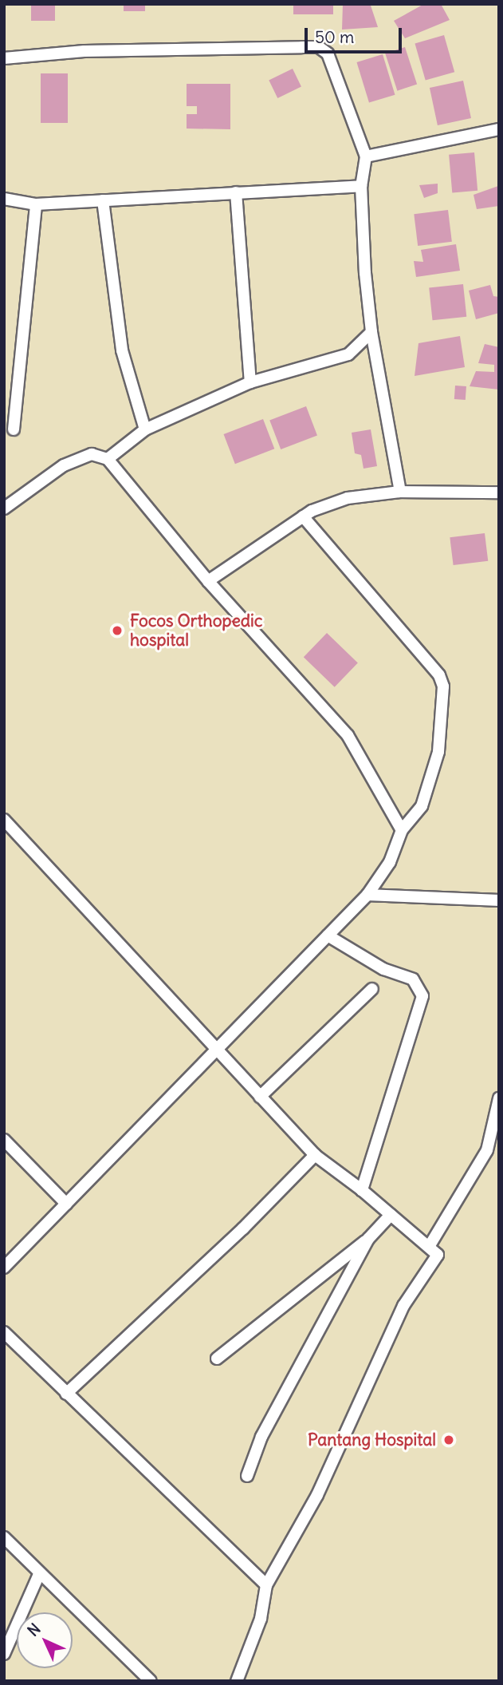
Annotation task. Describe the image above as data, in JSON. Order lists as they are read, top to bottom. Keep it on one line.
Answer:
{"places":["Focos Orthopedic hospital","Pantang Hospital"],"scale_bar":"50 m","north":"top left"}
